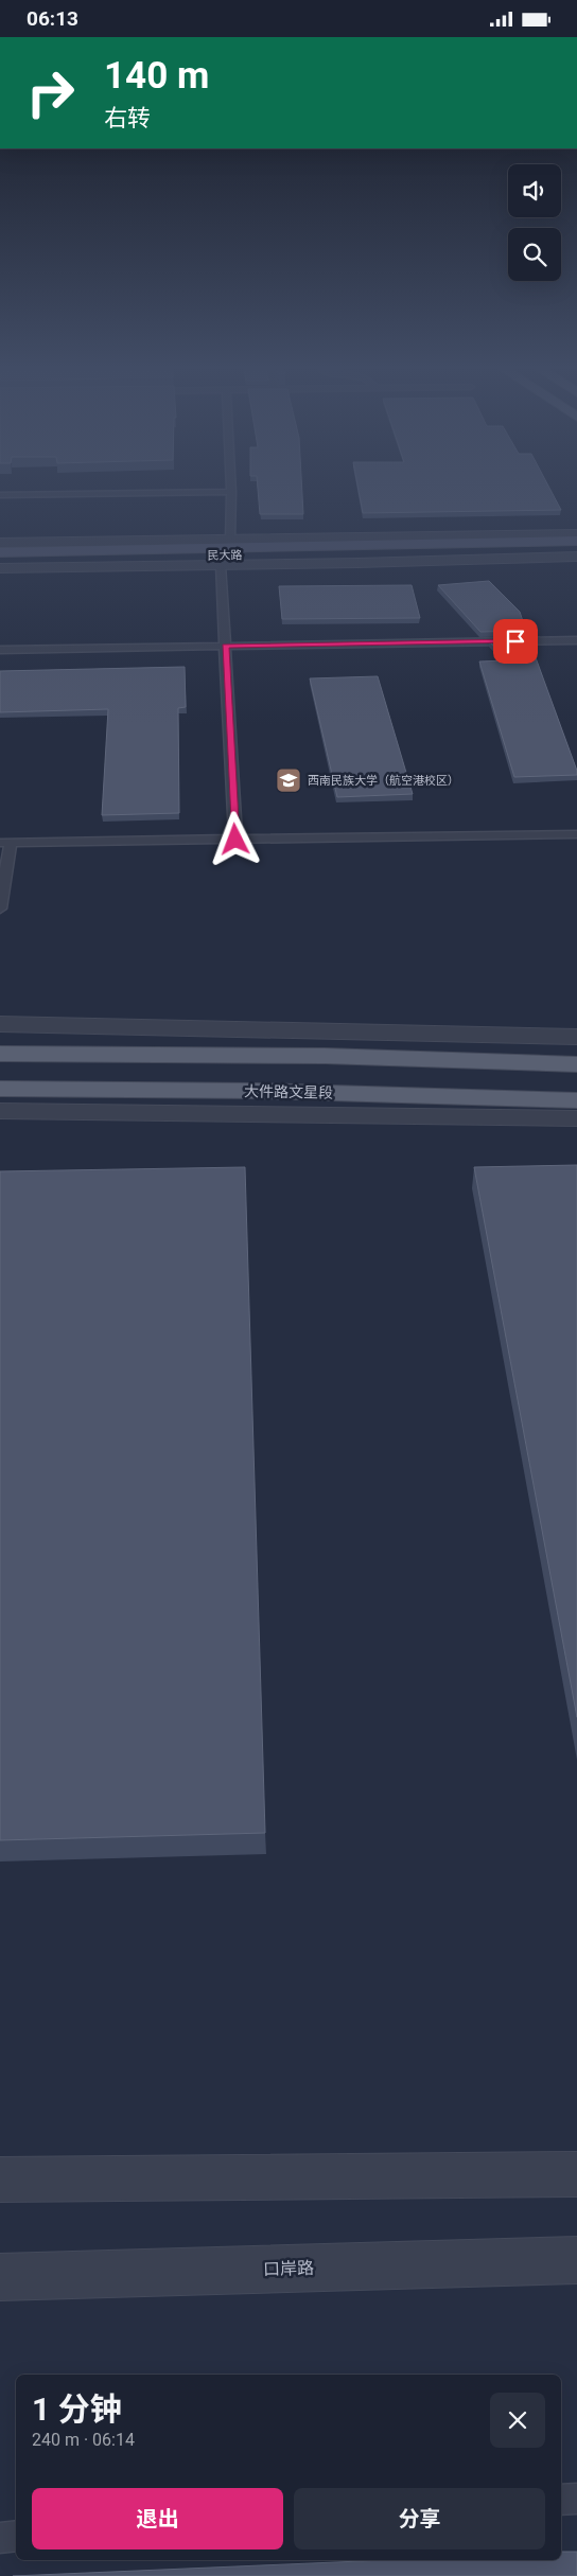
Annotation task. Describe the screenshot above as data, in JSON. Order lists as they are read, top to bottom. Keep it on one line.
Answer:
{"streets":{"main road":["民大路","大件路文星段"],"street":["口岸路"]},"places":{"school or university":["西南民族大学（航空港校区）"]},"page":{"status":"06:13","turn":["140 m","右转"],"heading":["1 分钟","240 m · 06:14"],"buttons":["退出","分享"]}}
